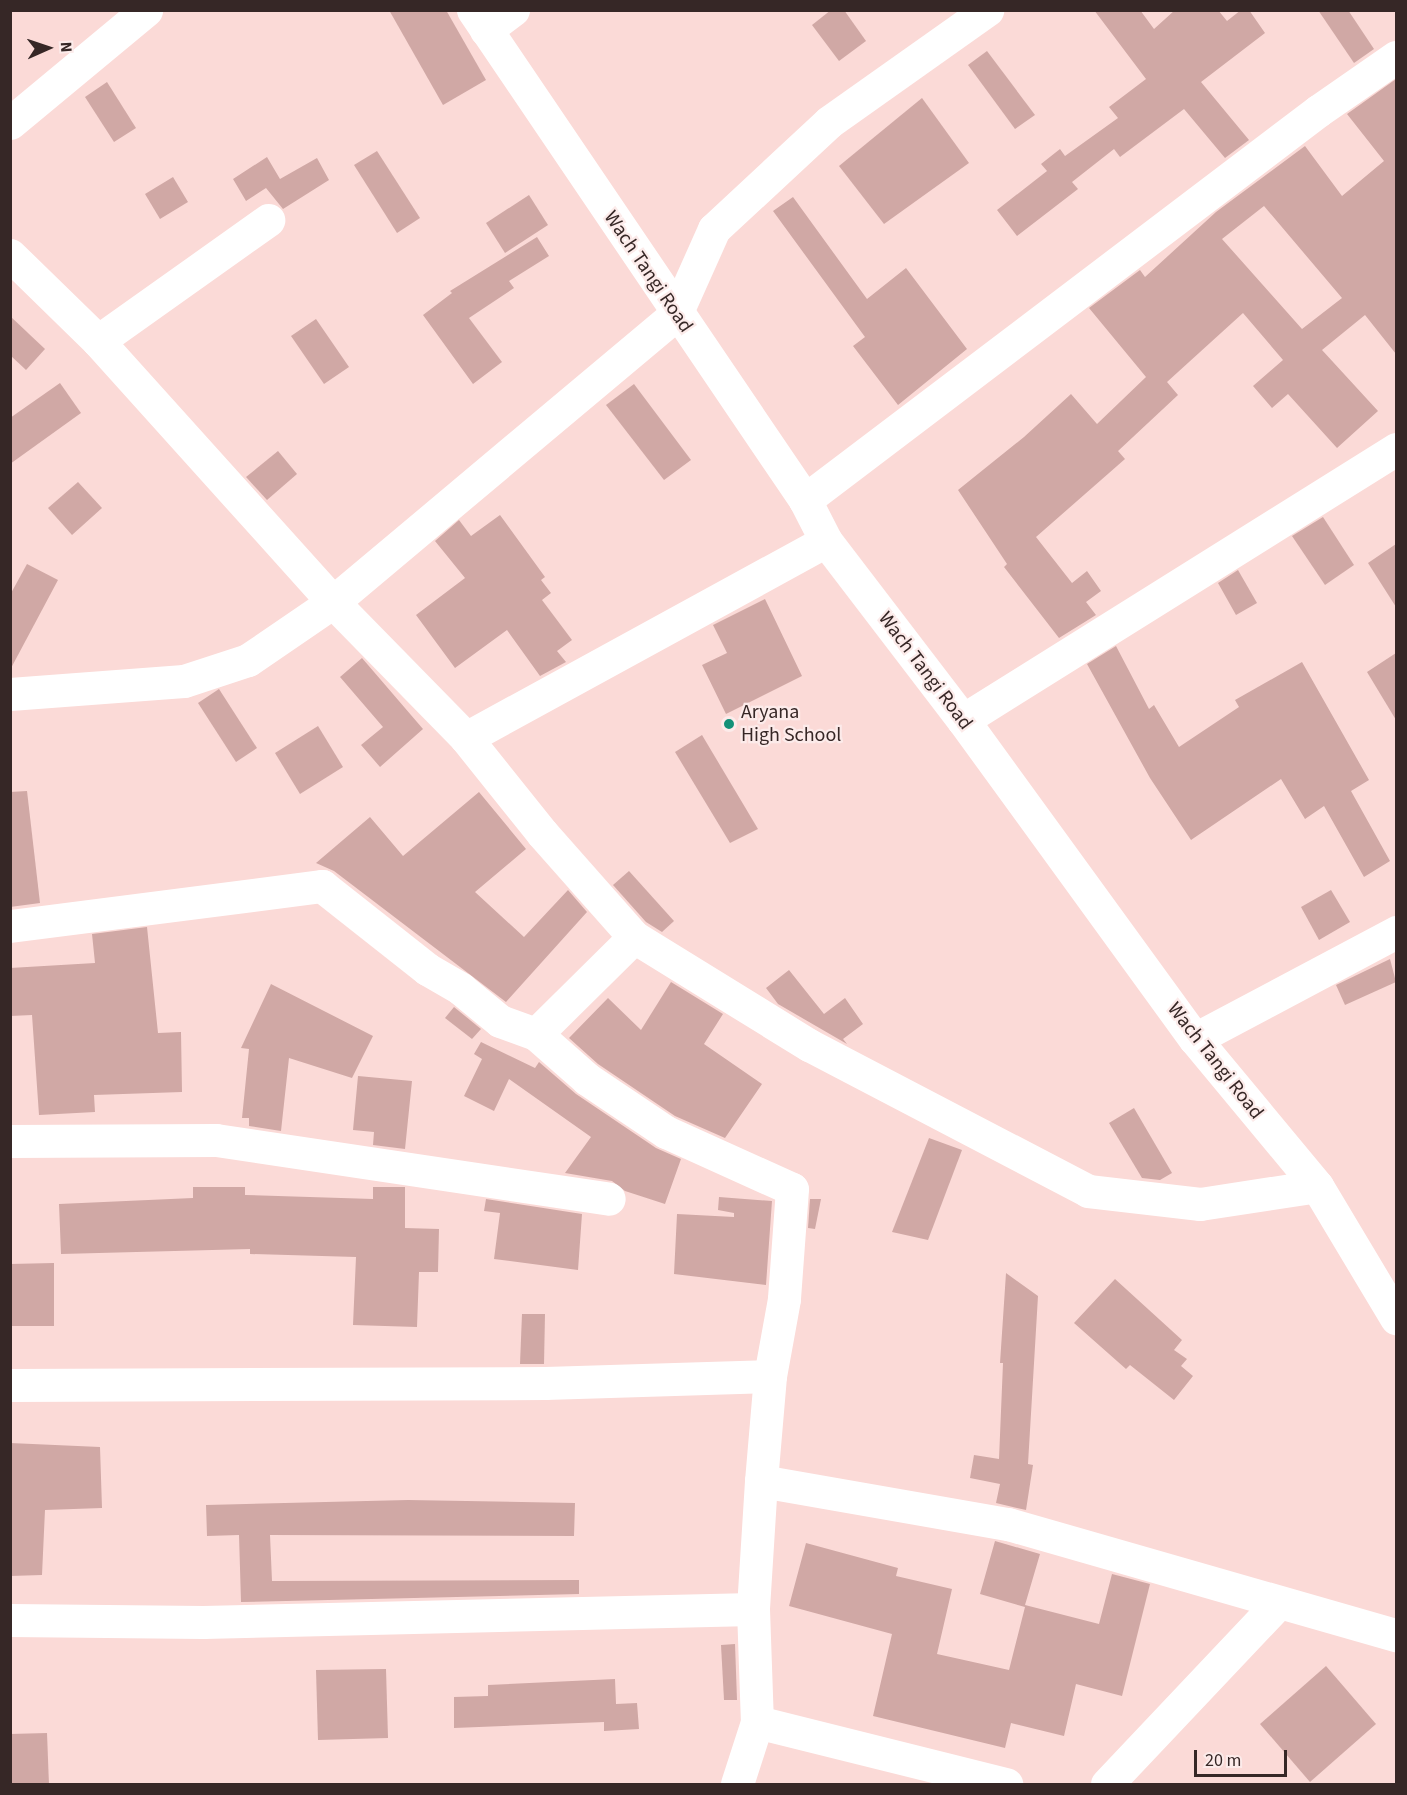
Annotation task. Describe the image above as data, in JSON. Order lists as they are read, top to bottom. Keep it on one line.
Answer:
{"streets":{"street":["Wach Tangi Road"]},"places":["Aryana High School"],"scale_bar":"20 m","north":"right"}
